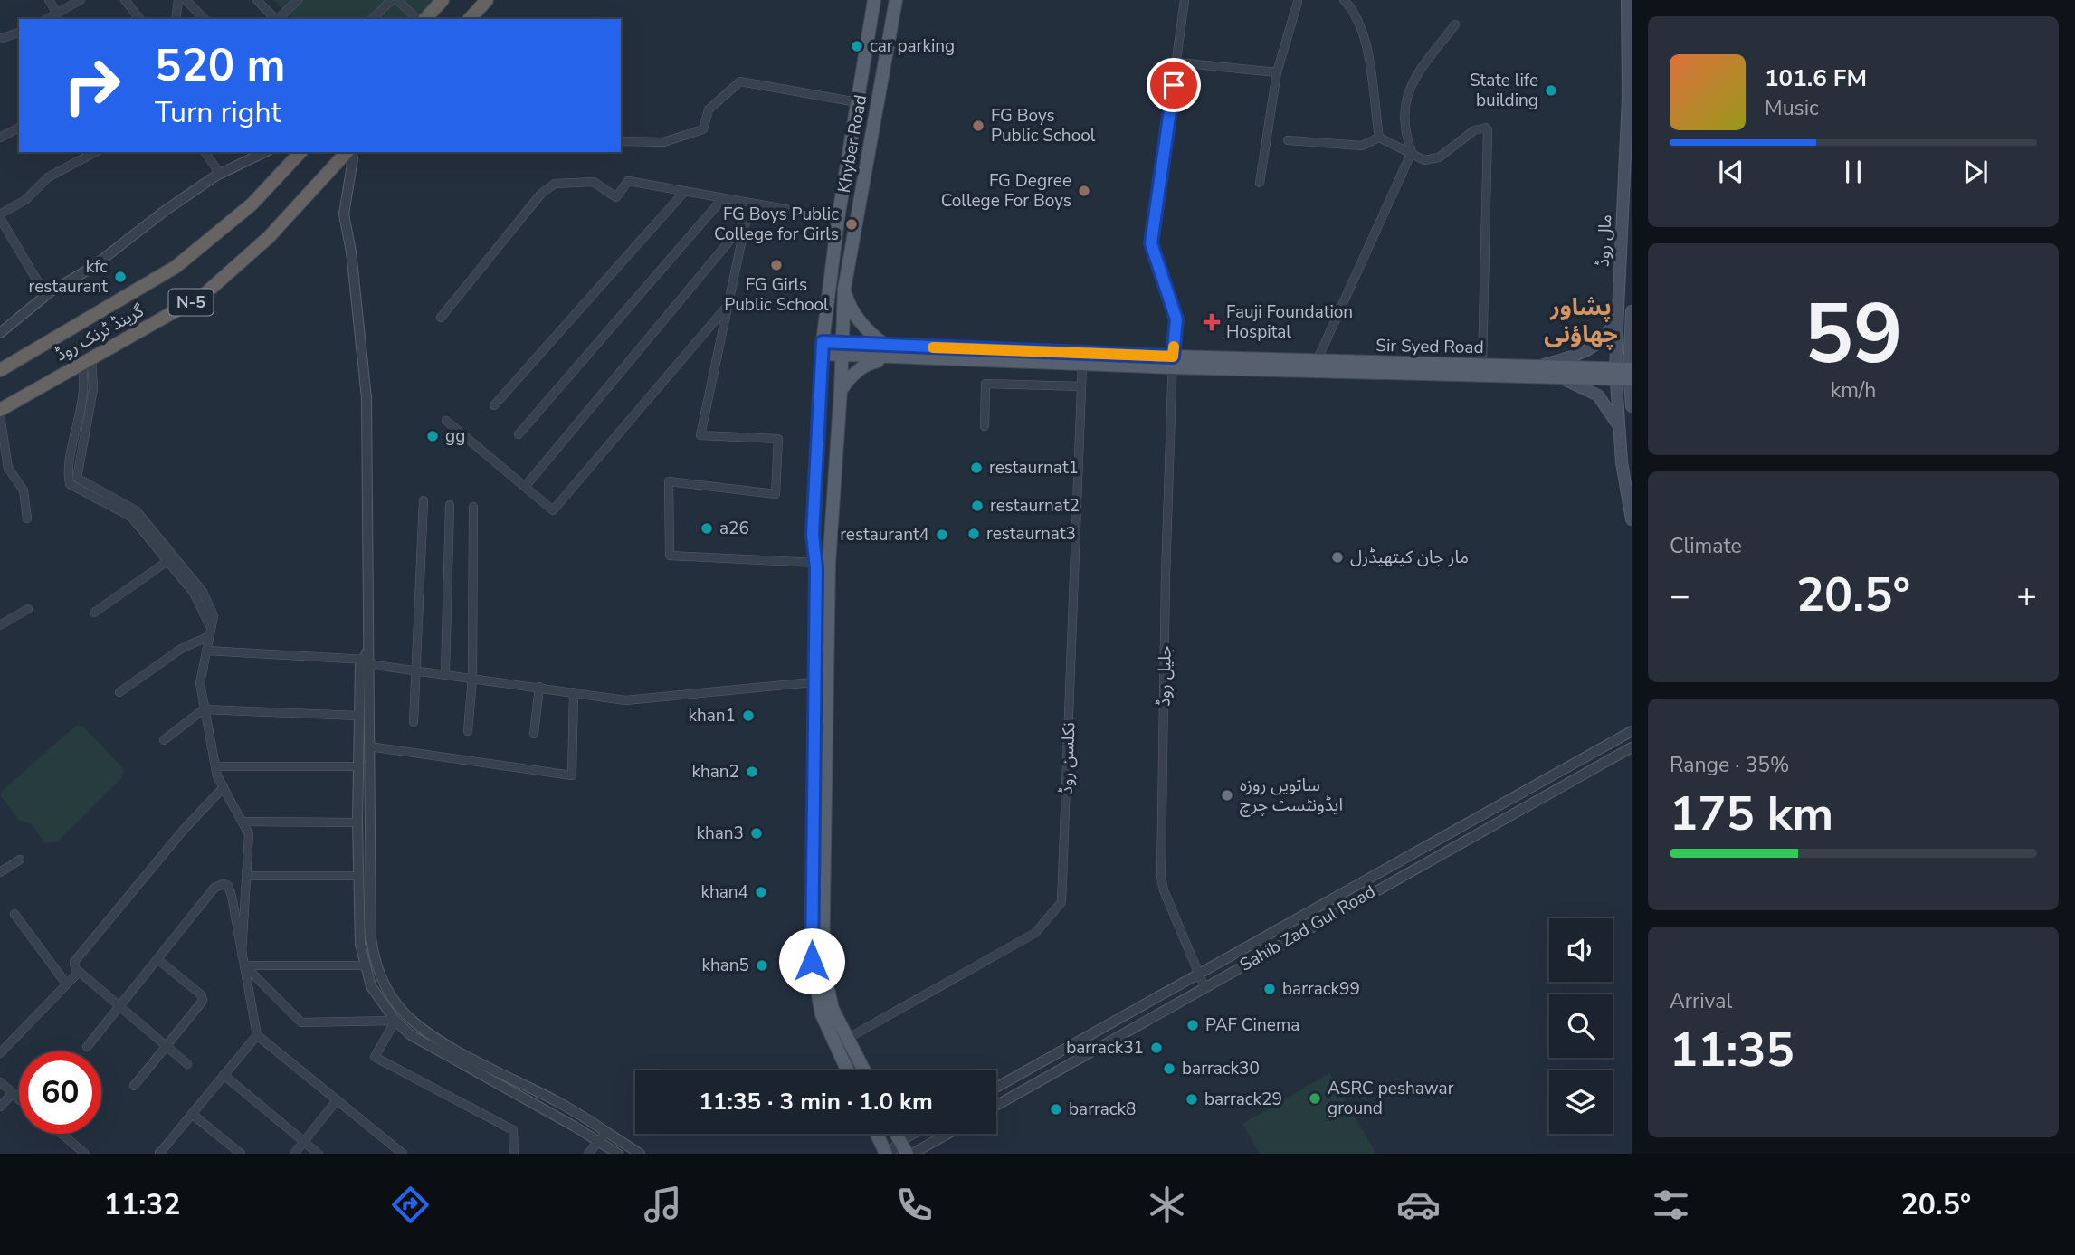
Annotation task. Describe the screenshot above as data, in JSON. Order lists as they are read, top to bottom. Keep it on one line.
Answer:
{"streets":{"highway":["N-5","گرینڈ ٹرنک روڈ"],"main road":["Khyber Road","مال روڈ","Sir Syed Road"],"street":["جلیل روڈ","نکلسن روڈ","Sahib Zad Gul Road"]},"crossings":[["مال روڈ","Sir Syed Road"],["Sir Syed Road","جلیل روڈ"],["Sir Syed Road","نکلسن روڈ"],["جلیل روڈ","Sahib Zad Gul Road"]],"districts":["پشاور چھاؤنی"],"places":{"other":["car parking","State life building","FG Boys Public School","FG Degree College For Boys","FG Boys Public College for Girls","FG Girls Public School","kfc restaurant","gg","restaurnat1","restaurnat2","a26","restaurnat3","restaurant4","مار جان کیتھیڈرل","khan1","khan2","ساتویں روزہ ایڈونٹسٹ چرچ","khan3","khan4","khan5","barrack99","PAF Cinema","barrack31","barrack30","ASRC peshawar ground","barrack29","barrack8"],"health":["Fauji Foundation Hospital"]},"page":{"turn":["520 m","Turn right"],"song":["101.6 FM","Music"],"tile":[["59","km/h"],"Climate",["Range · 35%","175 km"],["Arrival","11:35"]],"heat":["−","20.5°","+"],"limit":"60","trip":"11:35 · 3 min · 1.0 km","tabs":["11:32","20.5°"]}}
